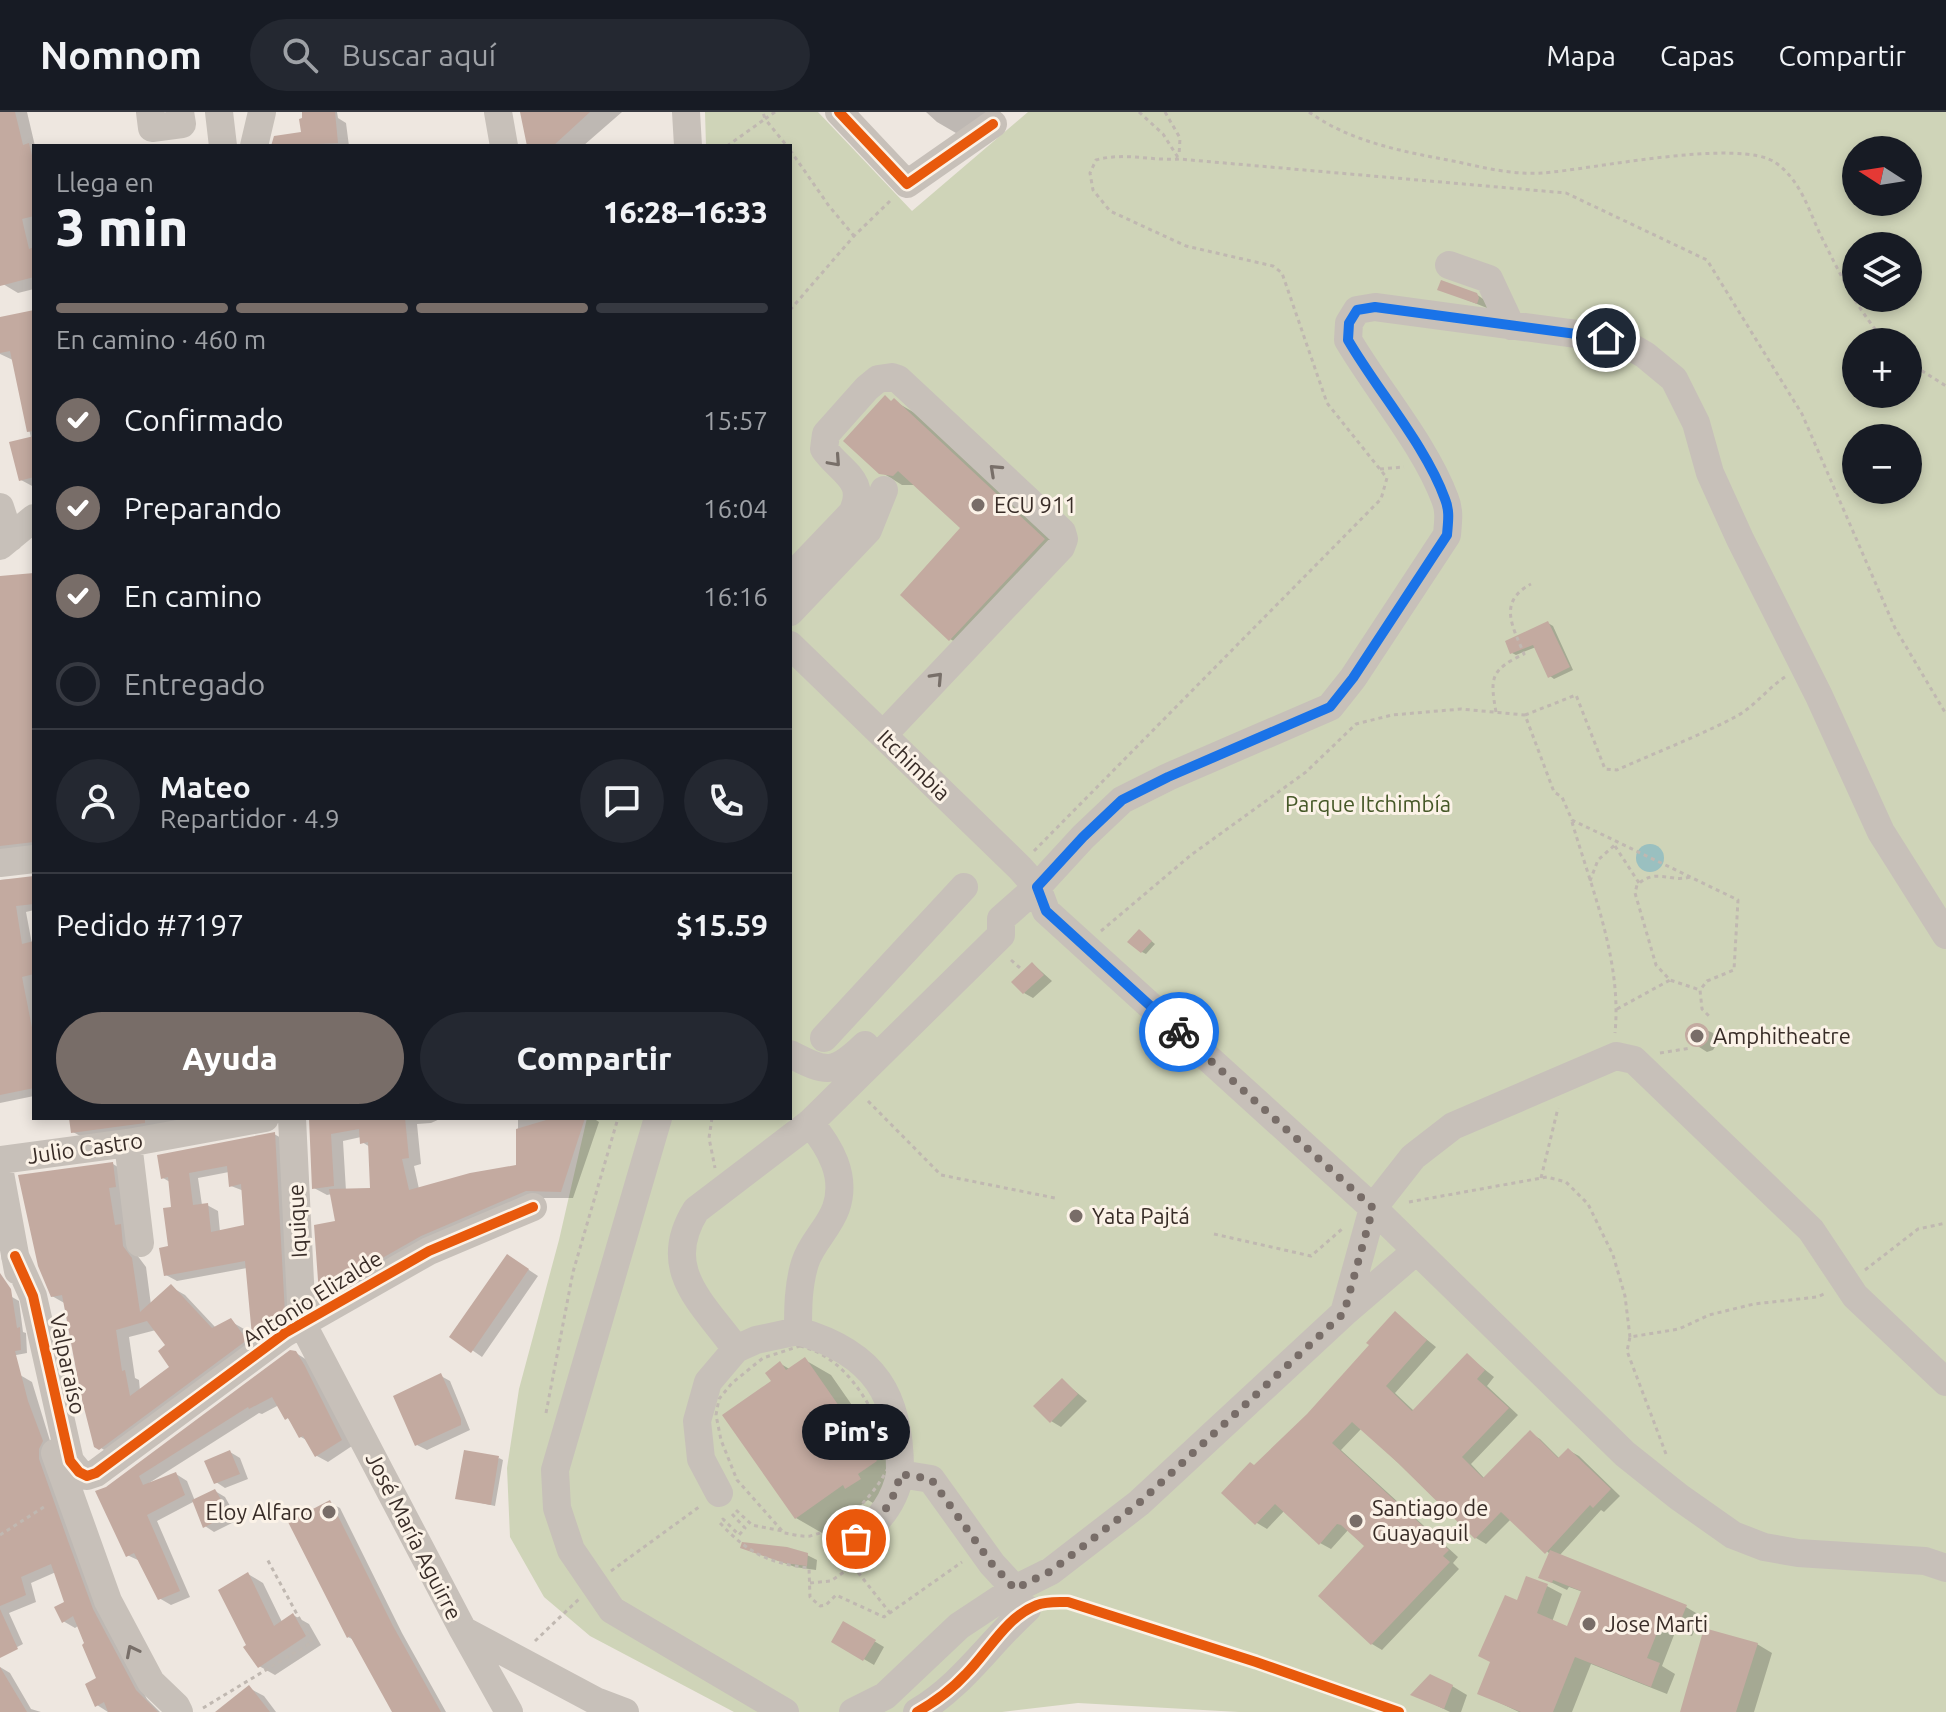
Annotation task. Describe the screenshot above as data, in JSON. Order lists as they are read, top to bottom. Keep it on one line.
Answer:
{"streets":{"street":["Itchimbia","Julio Castro","Iquique","Antonio Elizalde","Valparaíso","José María Aguirre"]},"crossings":[["Iquique","Antonio Elizalde"],["Iquique","José María Aguirre"],["Antonio Elizalde","Valparaíso"],["Antonio Elizalde","José María Aguirre"]],"parks":["Parque Itchimbía"],"places":["ECU 911","Amphitheatre","Yata Pajtá","Eloy Alfaro","Santiago de Guayaquil","Pim's","Jose Marti"],"north":"left","page":{"header":"Nomnom","search":"Buscar aquí","nav":["Mapa","Capas","Compartir"],"map_buttons":["+","−"],"heading":["3 min","Llega en","16:28–16:33"],"panel":["Mateo","Repartidor · 4.9","Pedido #7197","$15.59"],"bar":"En camino · 460 m","list":[["Confirmado","15:57"],["Preparando","16:04"],["En camino","16:16"],"Entregado"],"buttons":["Ayuda","Compartir"],"bubble":"Pim's"}}
